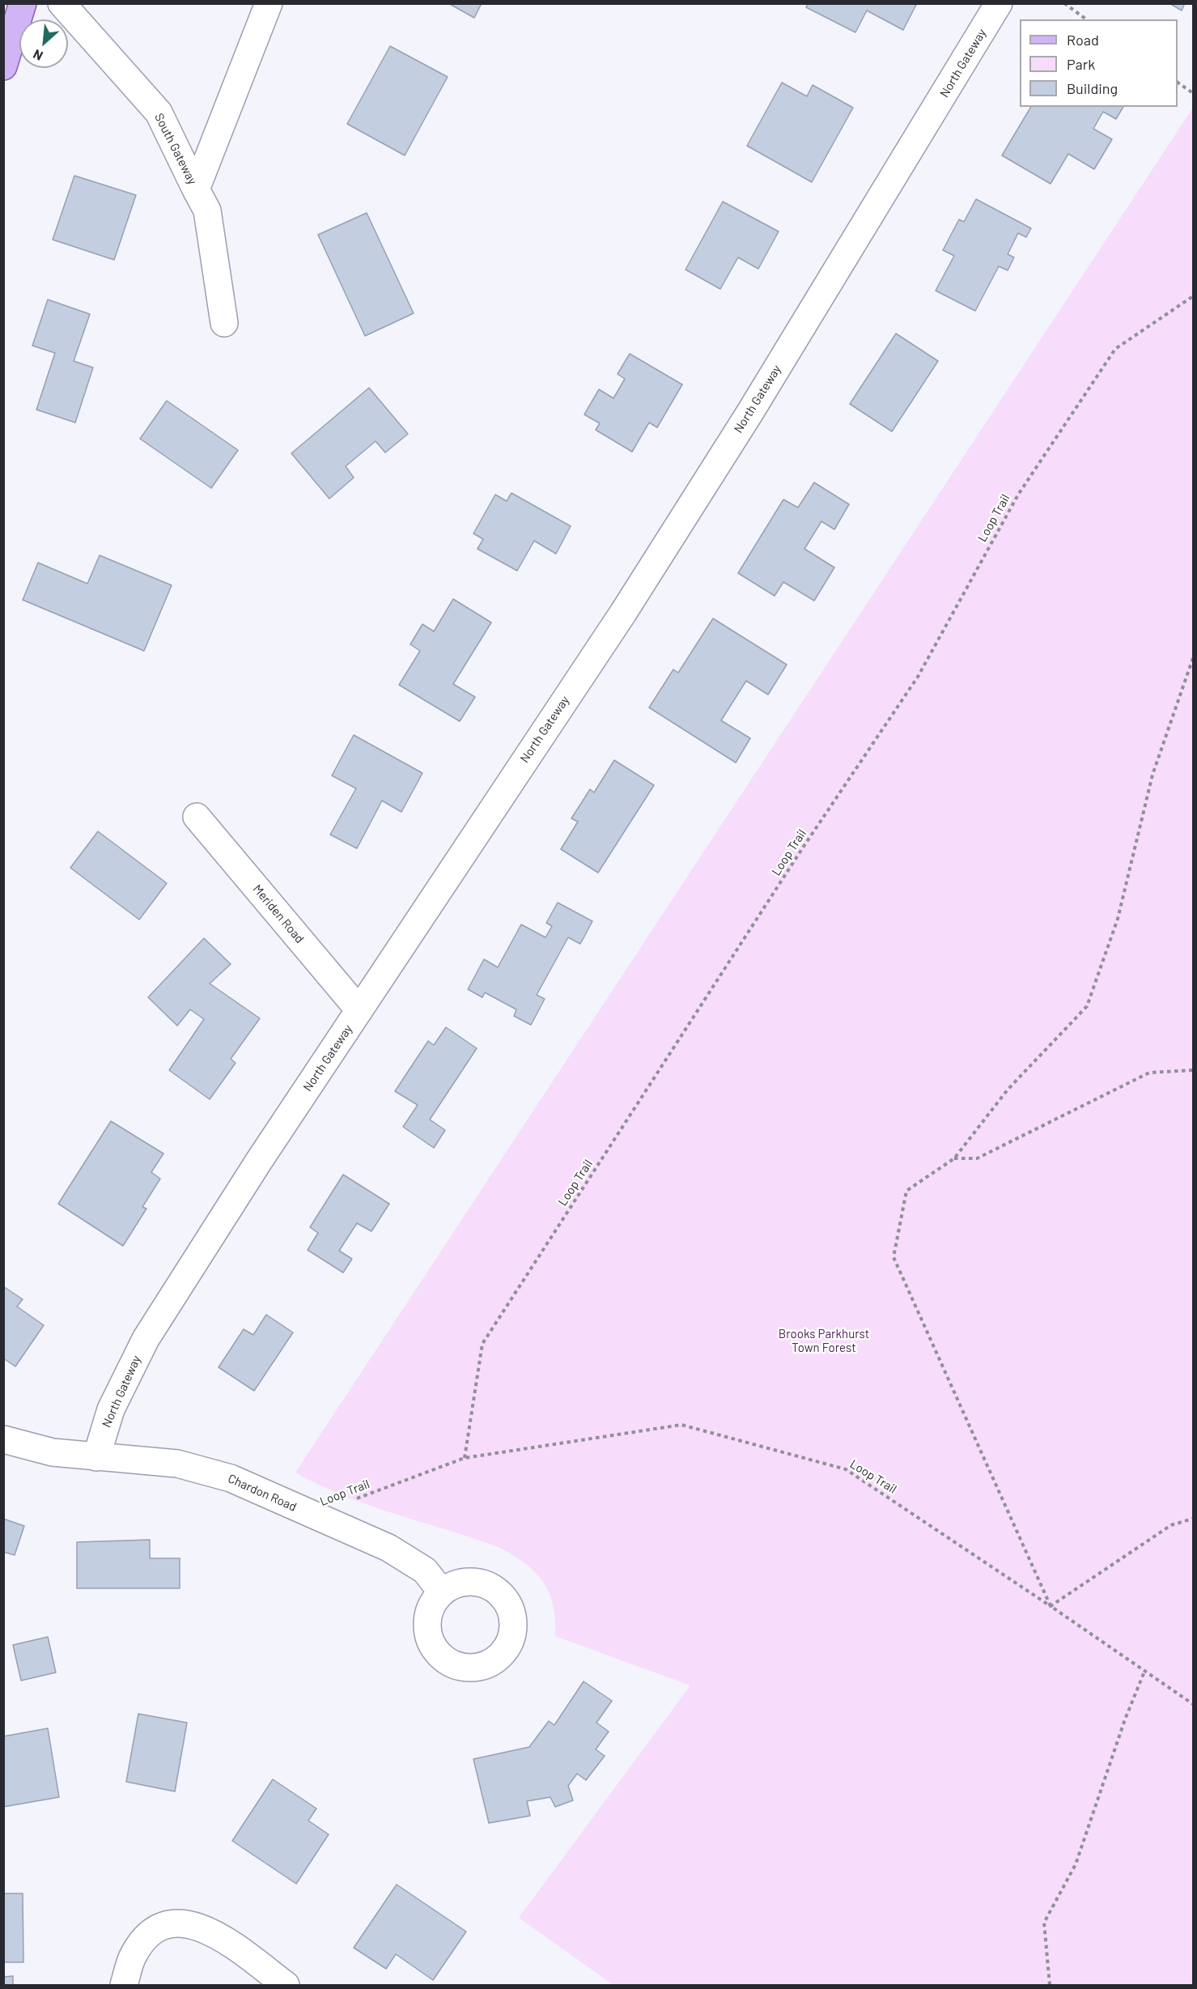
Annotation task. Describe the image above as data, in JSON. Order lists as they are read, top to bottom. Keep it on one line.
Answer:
{"streets":{"street":["North Gateway","South Gateway","Meriden Road","Chardon Road"],"path":["Loop Trail"]},"crossings":[["North Gateway","Meriden Road"],["North Gateway","Chardon Road"],["Loop Trail","Chardon Road"]],"parks":["Brooks Parkhurst Town Forest"],"legend":["Road","Park","Building"],"north":"bottom left"}
